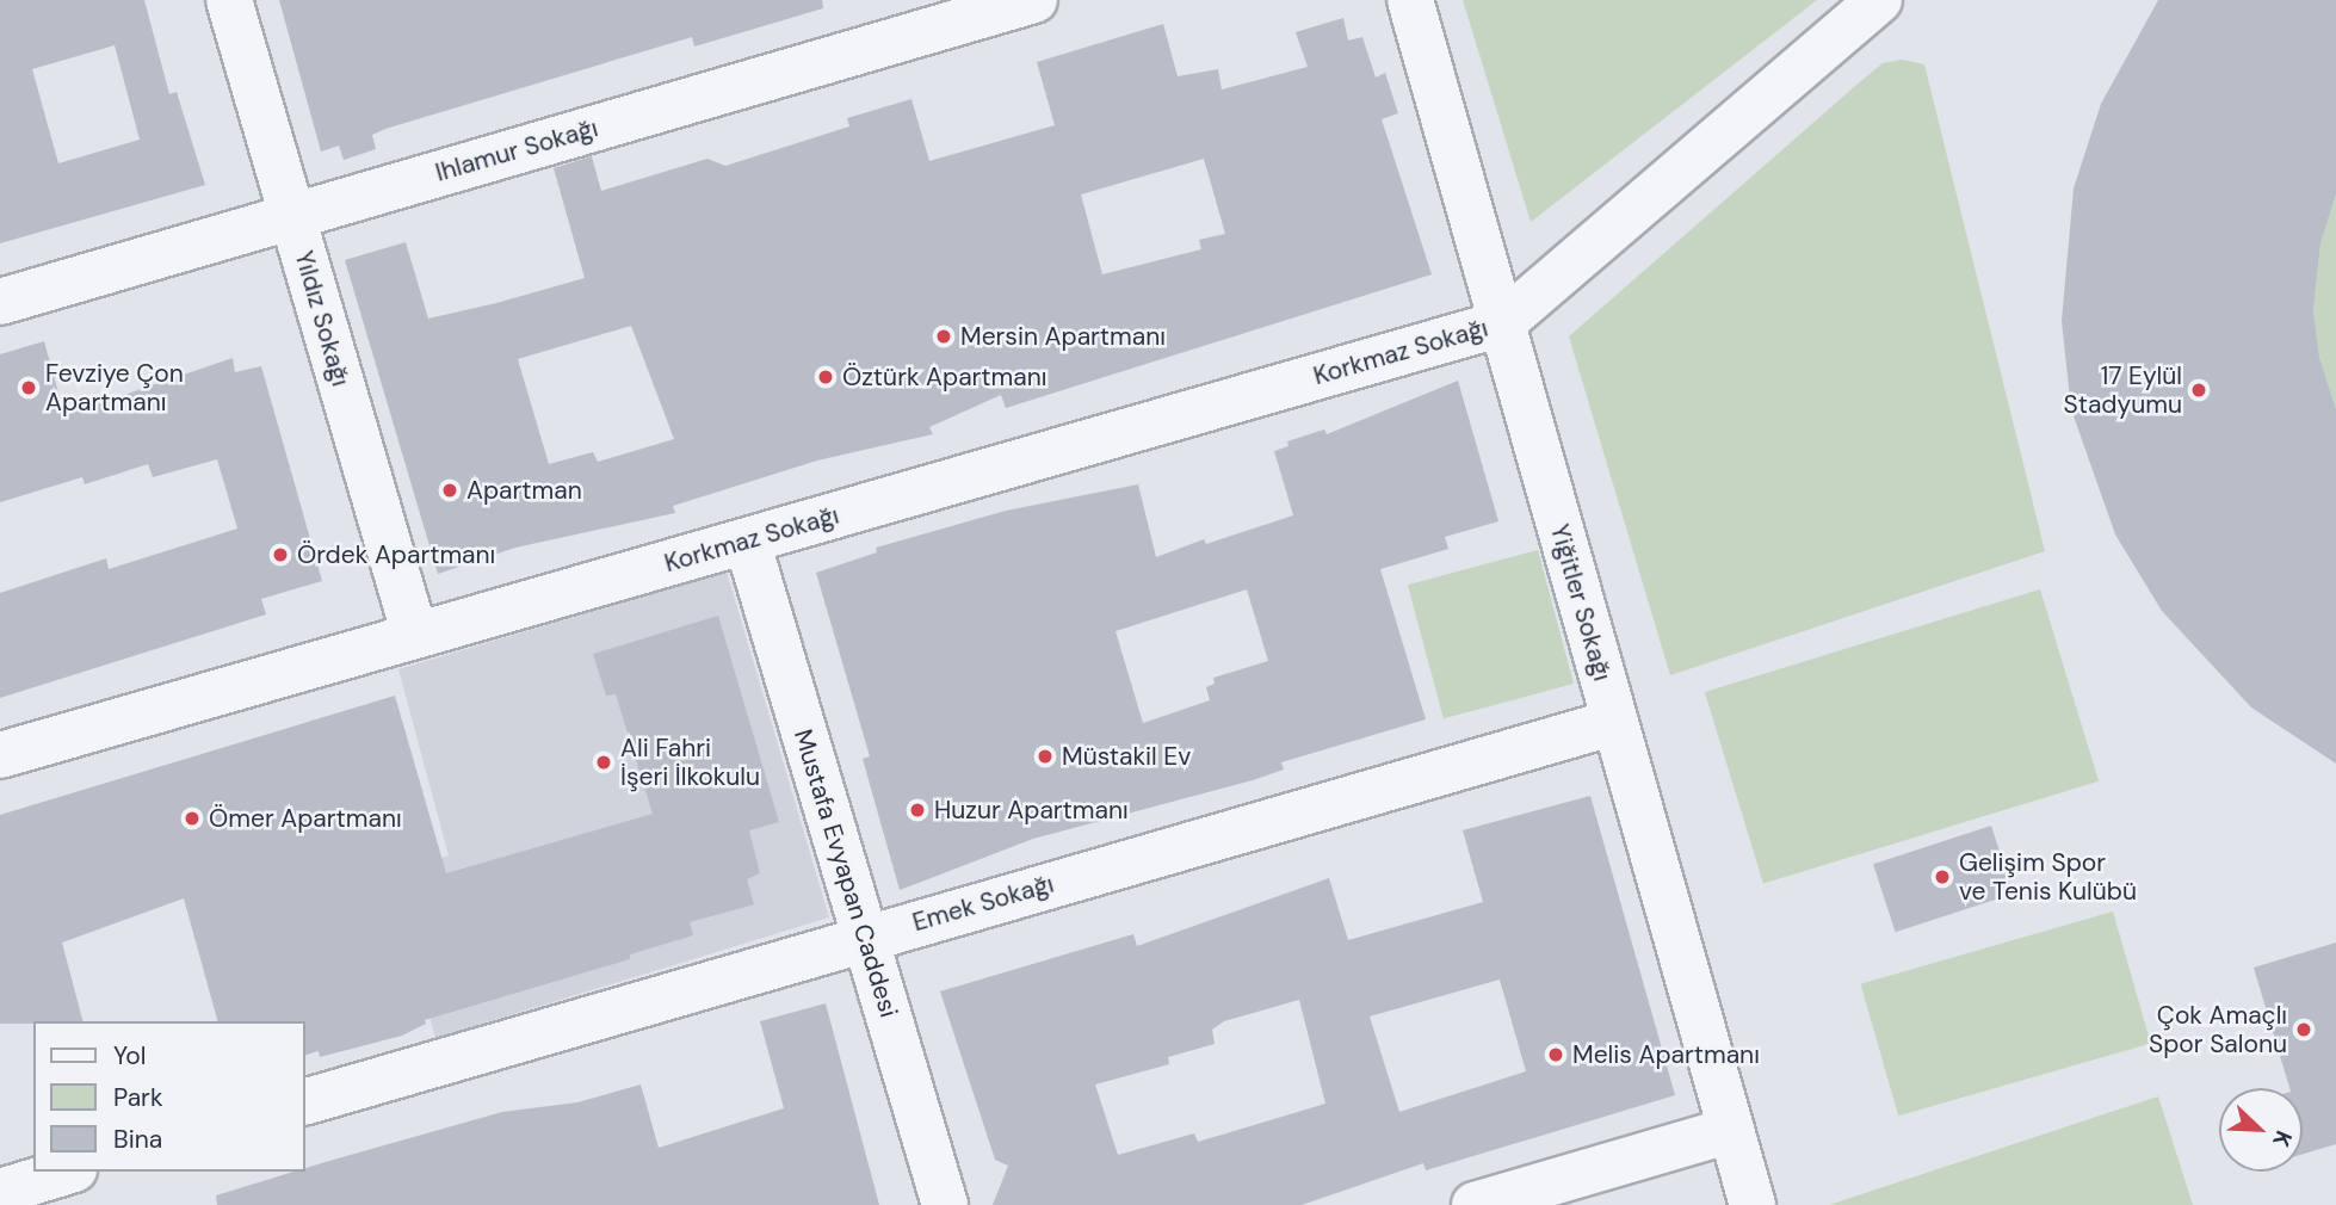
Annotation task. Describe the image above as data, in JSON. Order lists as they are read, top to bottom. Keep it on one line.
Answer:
{"streets":{"street":["Ihlamur Sokağı","Yıldız Sokağı","Korkmaz Sokağı","Yiğitler Sokağı","Mustafa Evyapan Caddesi","Emek Sokağı"]},"crossings":[["Ihlamur Sokağı","Yıldız Sokağı"],["Yıldız Sokağı","Korkmaz Sokağı"],["Korkmaz Sokağı","Yiğitler Sokağı"],["Korkmaz Sokağı","Mustafa Evyapan Caddesi"],["Yiğitler Sokağı","Emek Sokağı"],["Mustafa Evyapan Caddesi","Emek Sokağı"]],"places":["Mersin Apartmanı","Öztürk Apartmanı","Fevziye Çon Apartmanı","17 Eylül Stadyumu","Apartman","Ördek Apartmanı","Müstakil Ev","Ali Fahri İşeri İlkokulu","Huzur Apartmanı","Ömer Apartmanı","Gelişim Spor ve Tenis Kulübü","Çok Amaçlı Spor Salonu","Melis Apartmanı"],"legend":["Yol","Park","Bina"],"north":"bottom right"}
